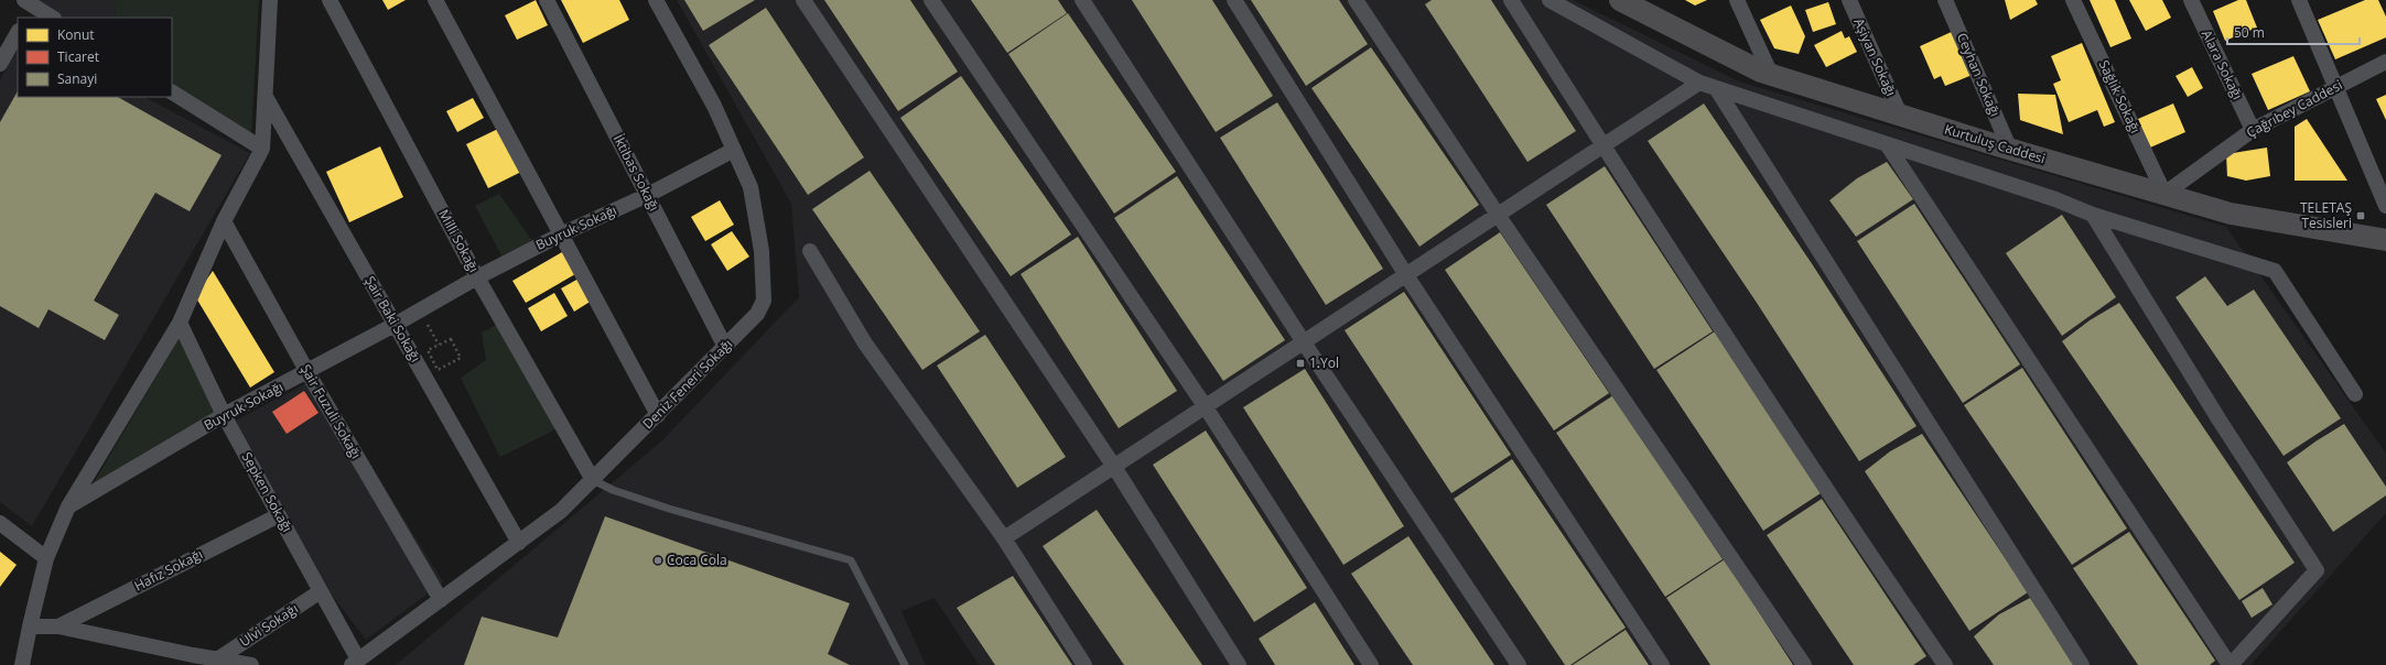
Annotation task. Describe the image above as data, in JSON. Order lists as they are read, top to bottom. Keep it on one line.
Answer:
{"streets":{"main road":["Kurtuluş Caddesi"],"street":["Aşiyan Sokağı","Alara Sokağı","Ceyhan Sokağı","Sağlık Sokağı","Çağrıbey Caddesi","İktibas Sokağı","Buyruk Sokağı","Milli Sokağı","Şair Baki Sokağı","Deniz Feneri Sokağı","Şair Fuzuli Sokağı","Sepken Sokağı","Hafız Sokağı","Ulvi Sokağı"]},"crossings":[["Aşiyan Sokağı","Kurtuluş Caddesi"],["Alara Sokağı","Çağrıbey Caddesi"],["Ceyhan Sokağı","Kurtuluş Caddesi"],["Sağlık Sokağı","Çağrıbey Caddesi"],["Sağlık Sokağı","Kurtuluş Caddesi"],["Çağrıbey Caddesi","Kurtuluş Caddesi"],["İktibas Sokağı","Buyruk Sokağı"],["İktibas Sokağı","Deniz Feneri Sokağı"],["Buyruk Sokağı","Milli Sokağı"],["Buyruk Sokağı","Şair Baki Sokağı"],["Buyruk Sokağı","Deniz Feneri Sokağı"],["Buyruk Sokağı","Şair Fuzuli Sokağı"],["Buyruk Sokağı","Sepken Sokağı"],["Milli Sokağı","Deniz Feneri Sokağı"],["Şair Baki Sokağı","Deniz Feneri Sokağı"],["Deniz Feneri Sokağı","Şair Fuzuli Sokağı"],["Deniz Feneri Sokağı","Sepken Sokağı"],["Sepken Sokağı","Hafız Sokağı"],["Sepken Sokağı","Ulvi Sokağı"]],"places":{"transit":["TELETAŞ Tesisleri","1.Yol"],"other":["Coca Cola"]},"legend":["Konut","Ticaret","Sanayi"],"scale_bar":"50 m"}
